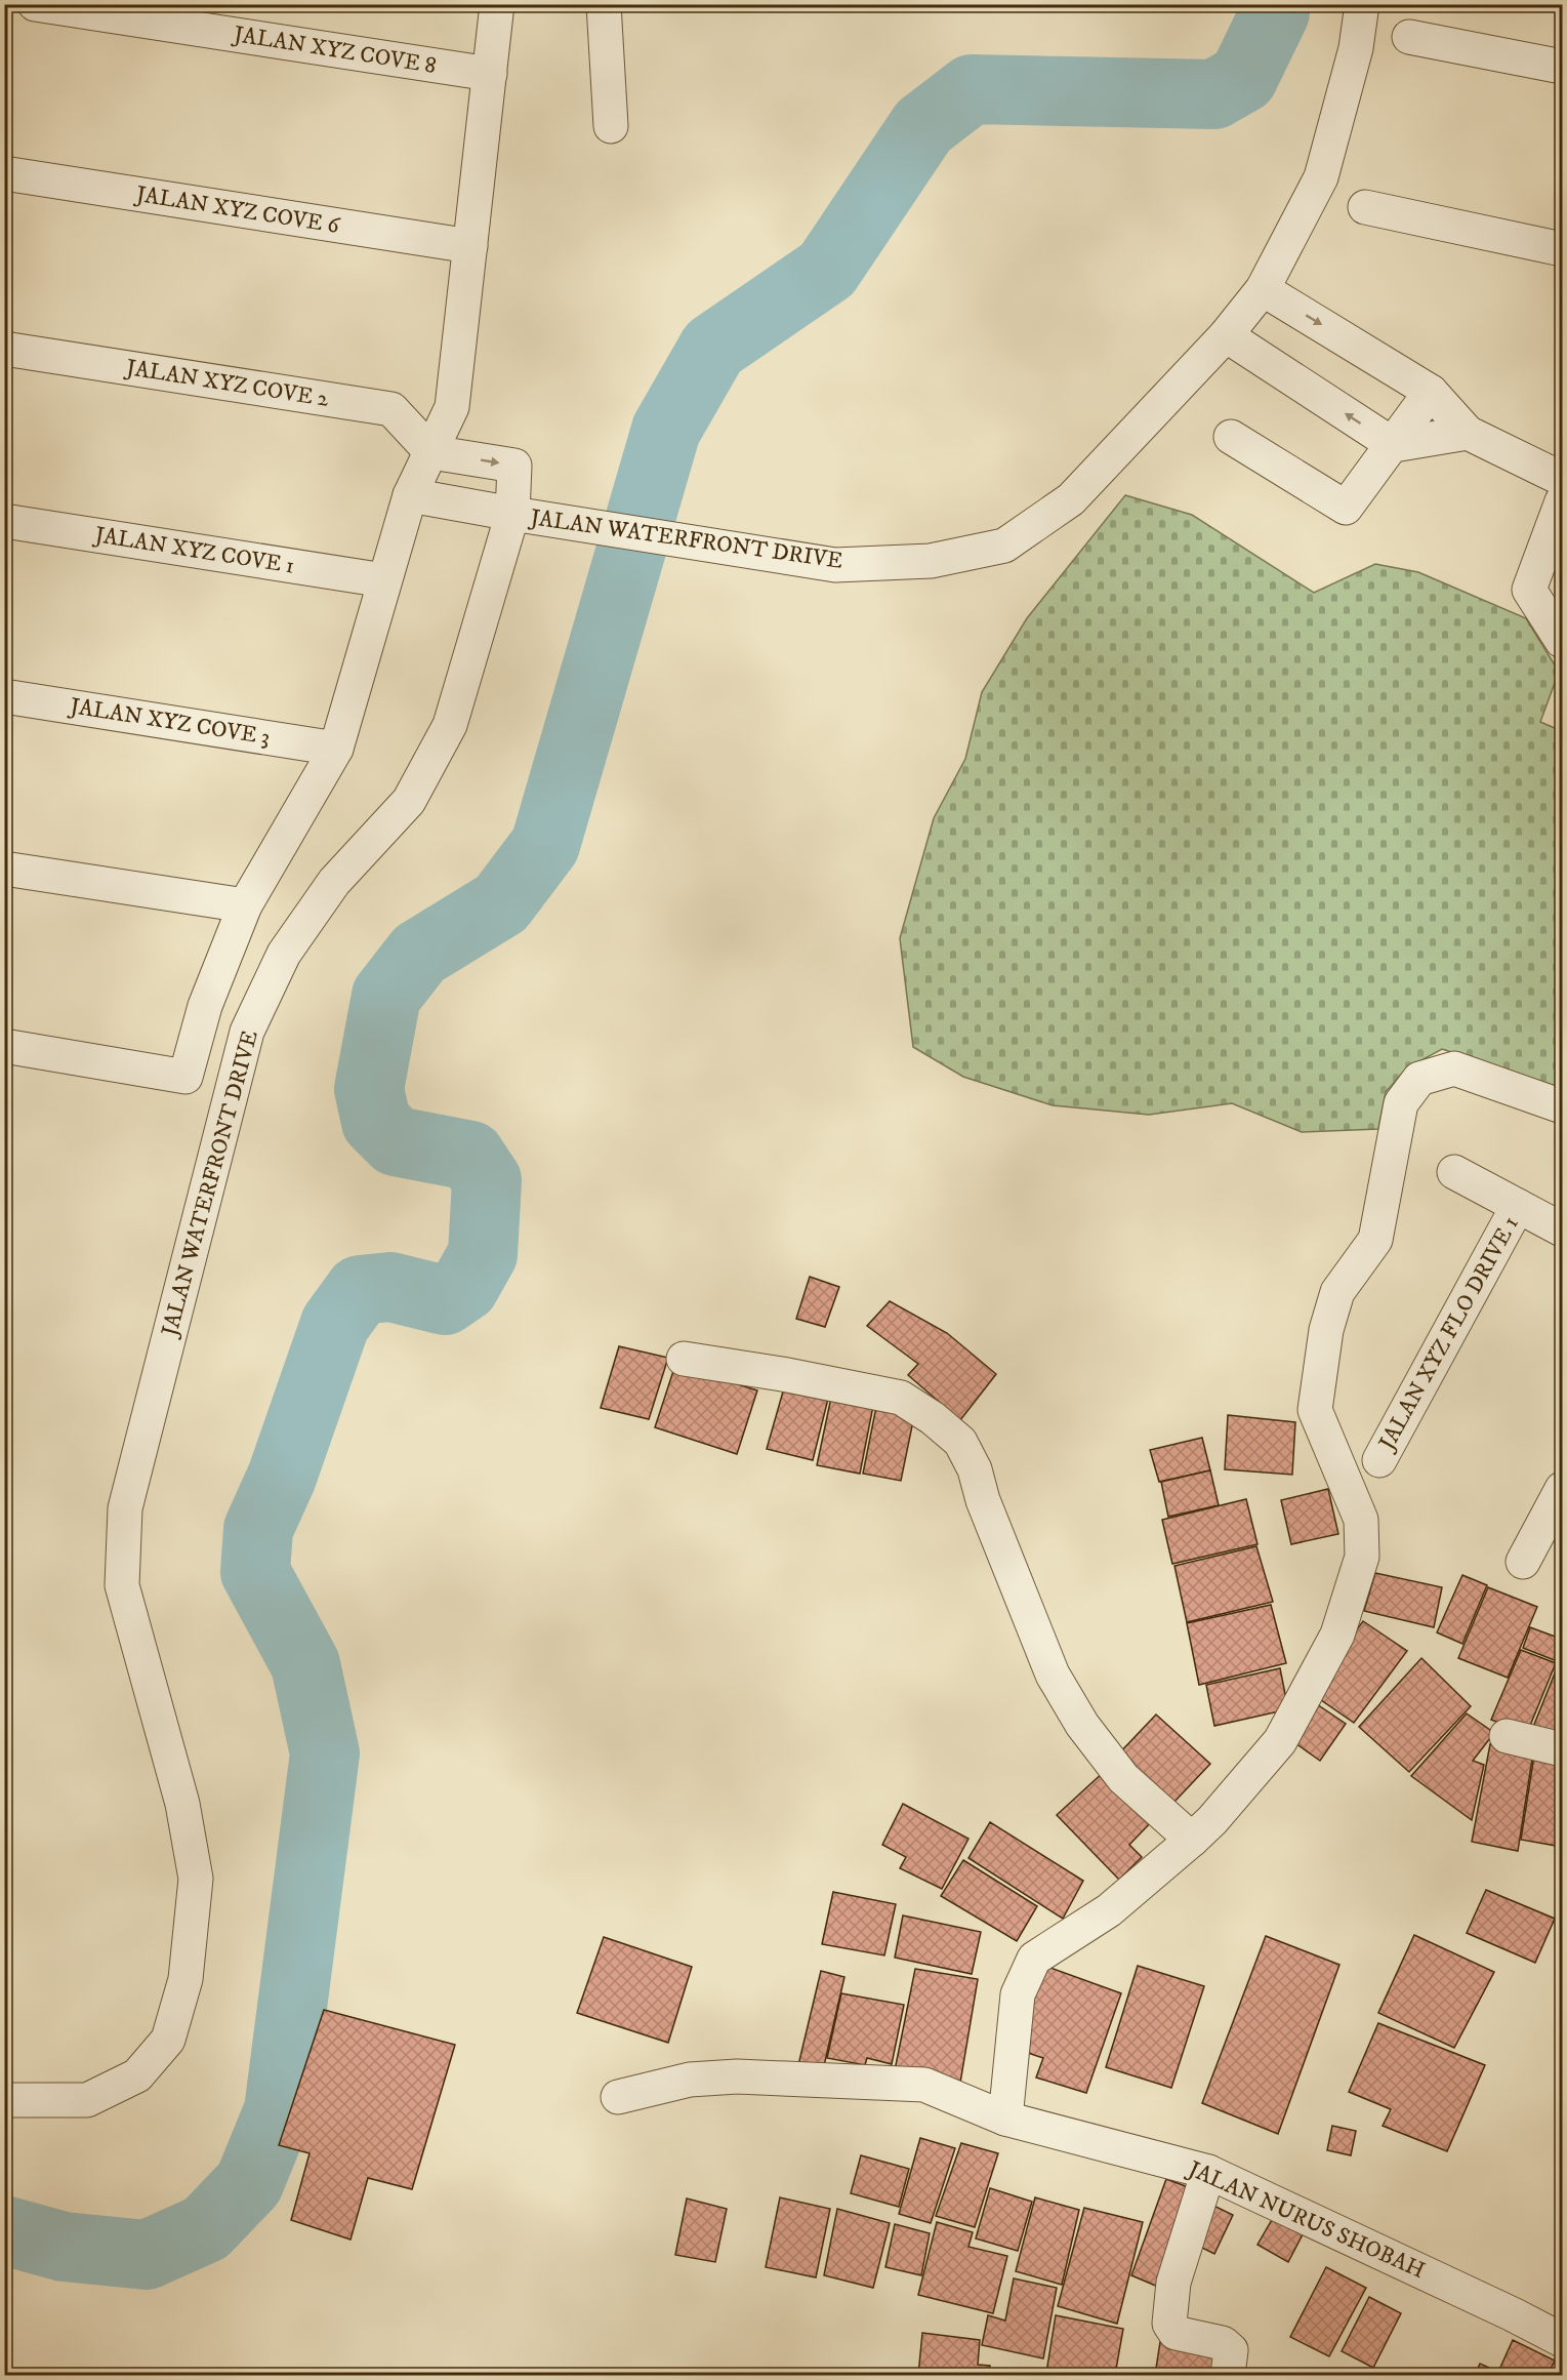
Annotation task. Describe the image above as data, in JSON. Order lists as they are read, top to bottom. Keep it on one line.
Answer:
{"streets":{"street":["JALAN XYZ COVE 8","JALAN XYZ COVE 6","JALAN XYZ COVE 2","JALAN WATERFRONT DRIVE","JALAN XYZ COVE 1","JALAN XYZ COVE 3","JALAN XYZ FLO DRIVE 1","JALAN NURUS SHOBAH"]}}
